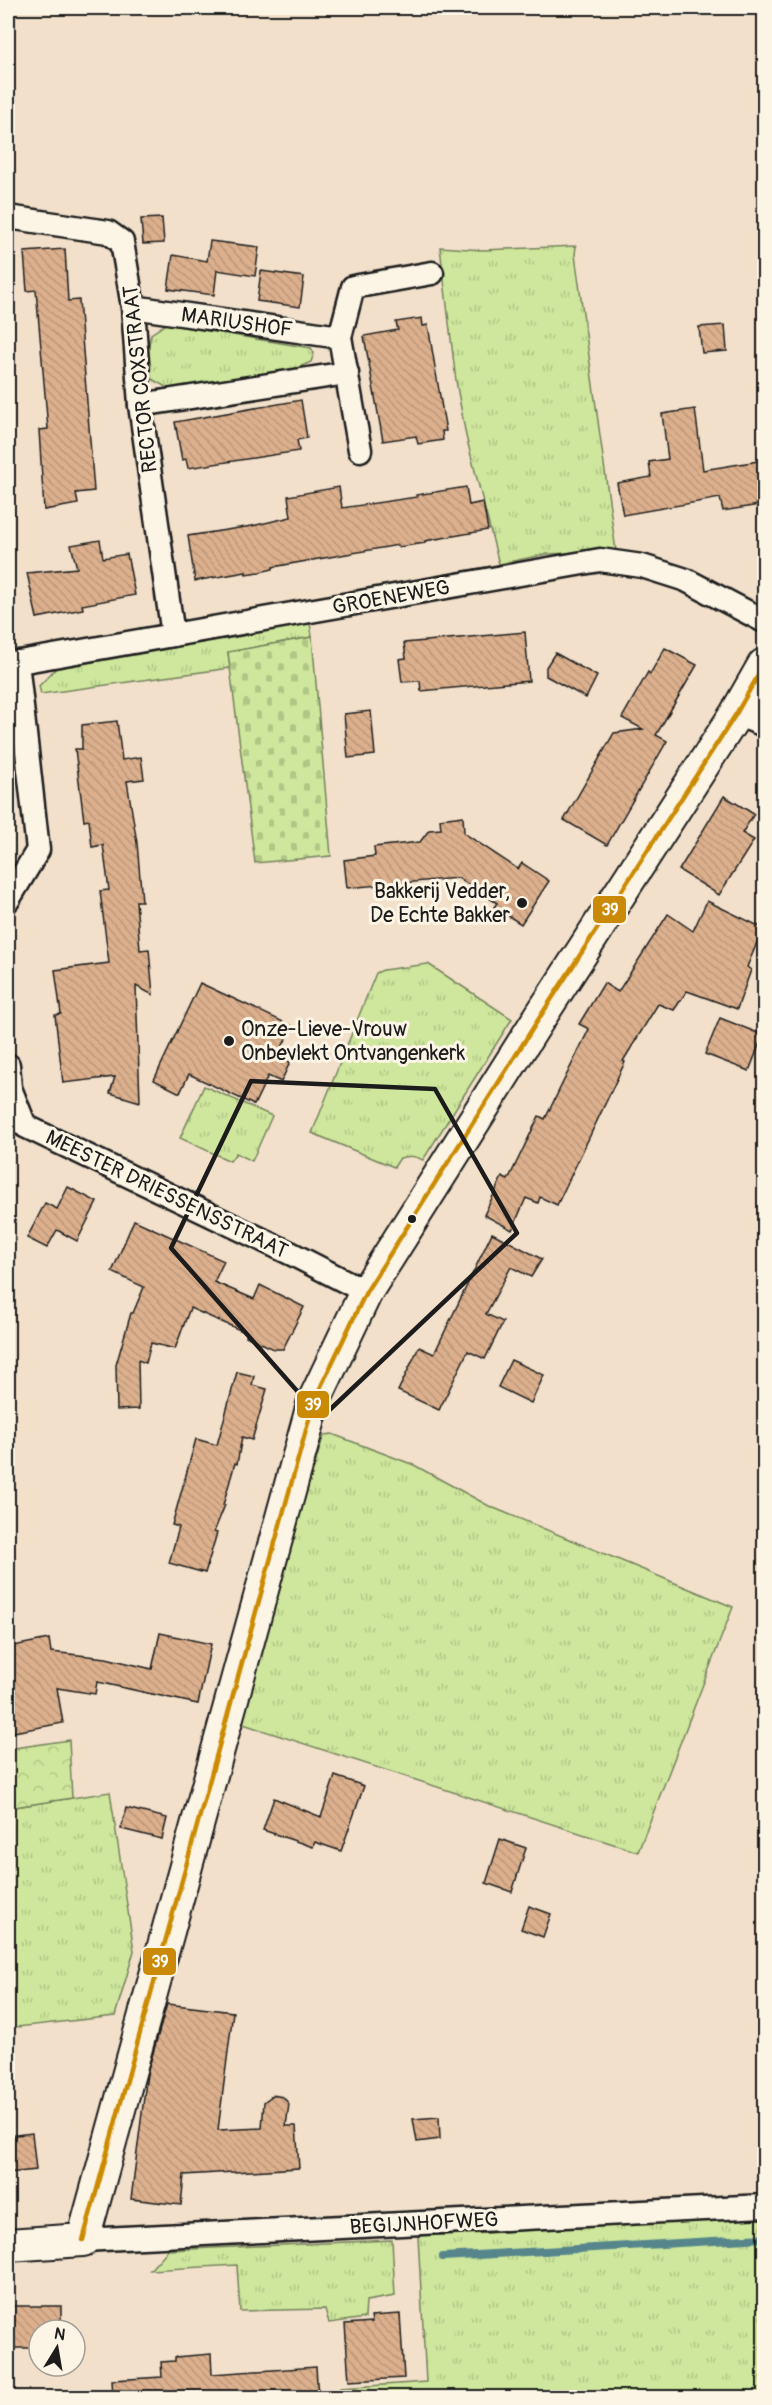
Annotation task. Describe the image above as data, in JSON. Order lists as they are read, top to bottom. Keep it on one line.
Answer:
{"streets":{"street":["MARIUSHOF","RECTOR COXSTRAAT","GROENEWEG","MEESTER DRIESSENSSTRAAT","BEGIJNHOFWEG"]},"crossings":[["MARIUSHOF","RECTOR COXSTRAAT"],["RECTOR COXSTRAAT","GROENEWEG"]],"places":["Bakkerij Vedder, De Echte Bakker","Onze-Lieve-Vrouw Onbevlekt Ontvangenkerk"],"lines":["transit line 39"],"north":"top"}
